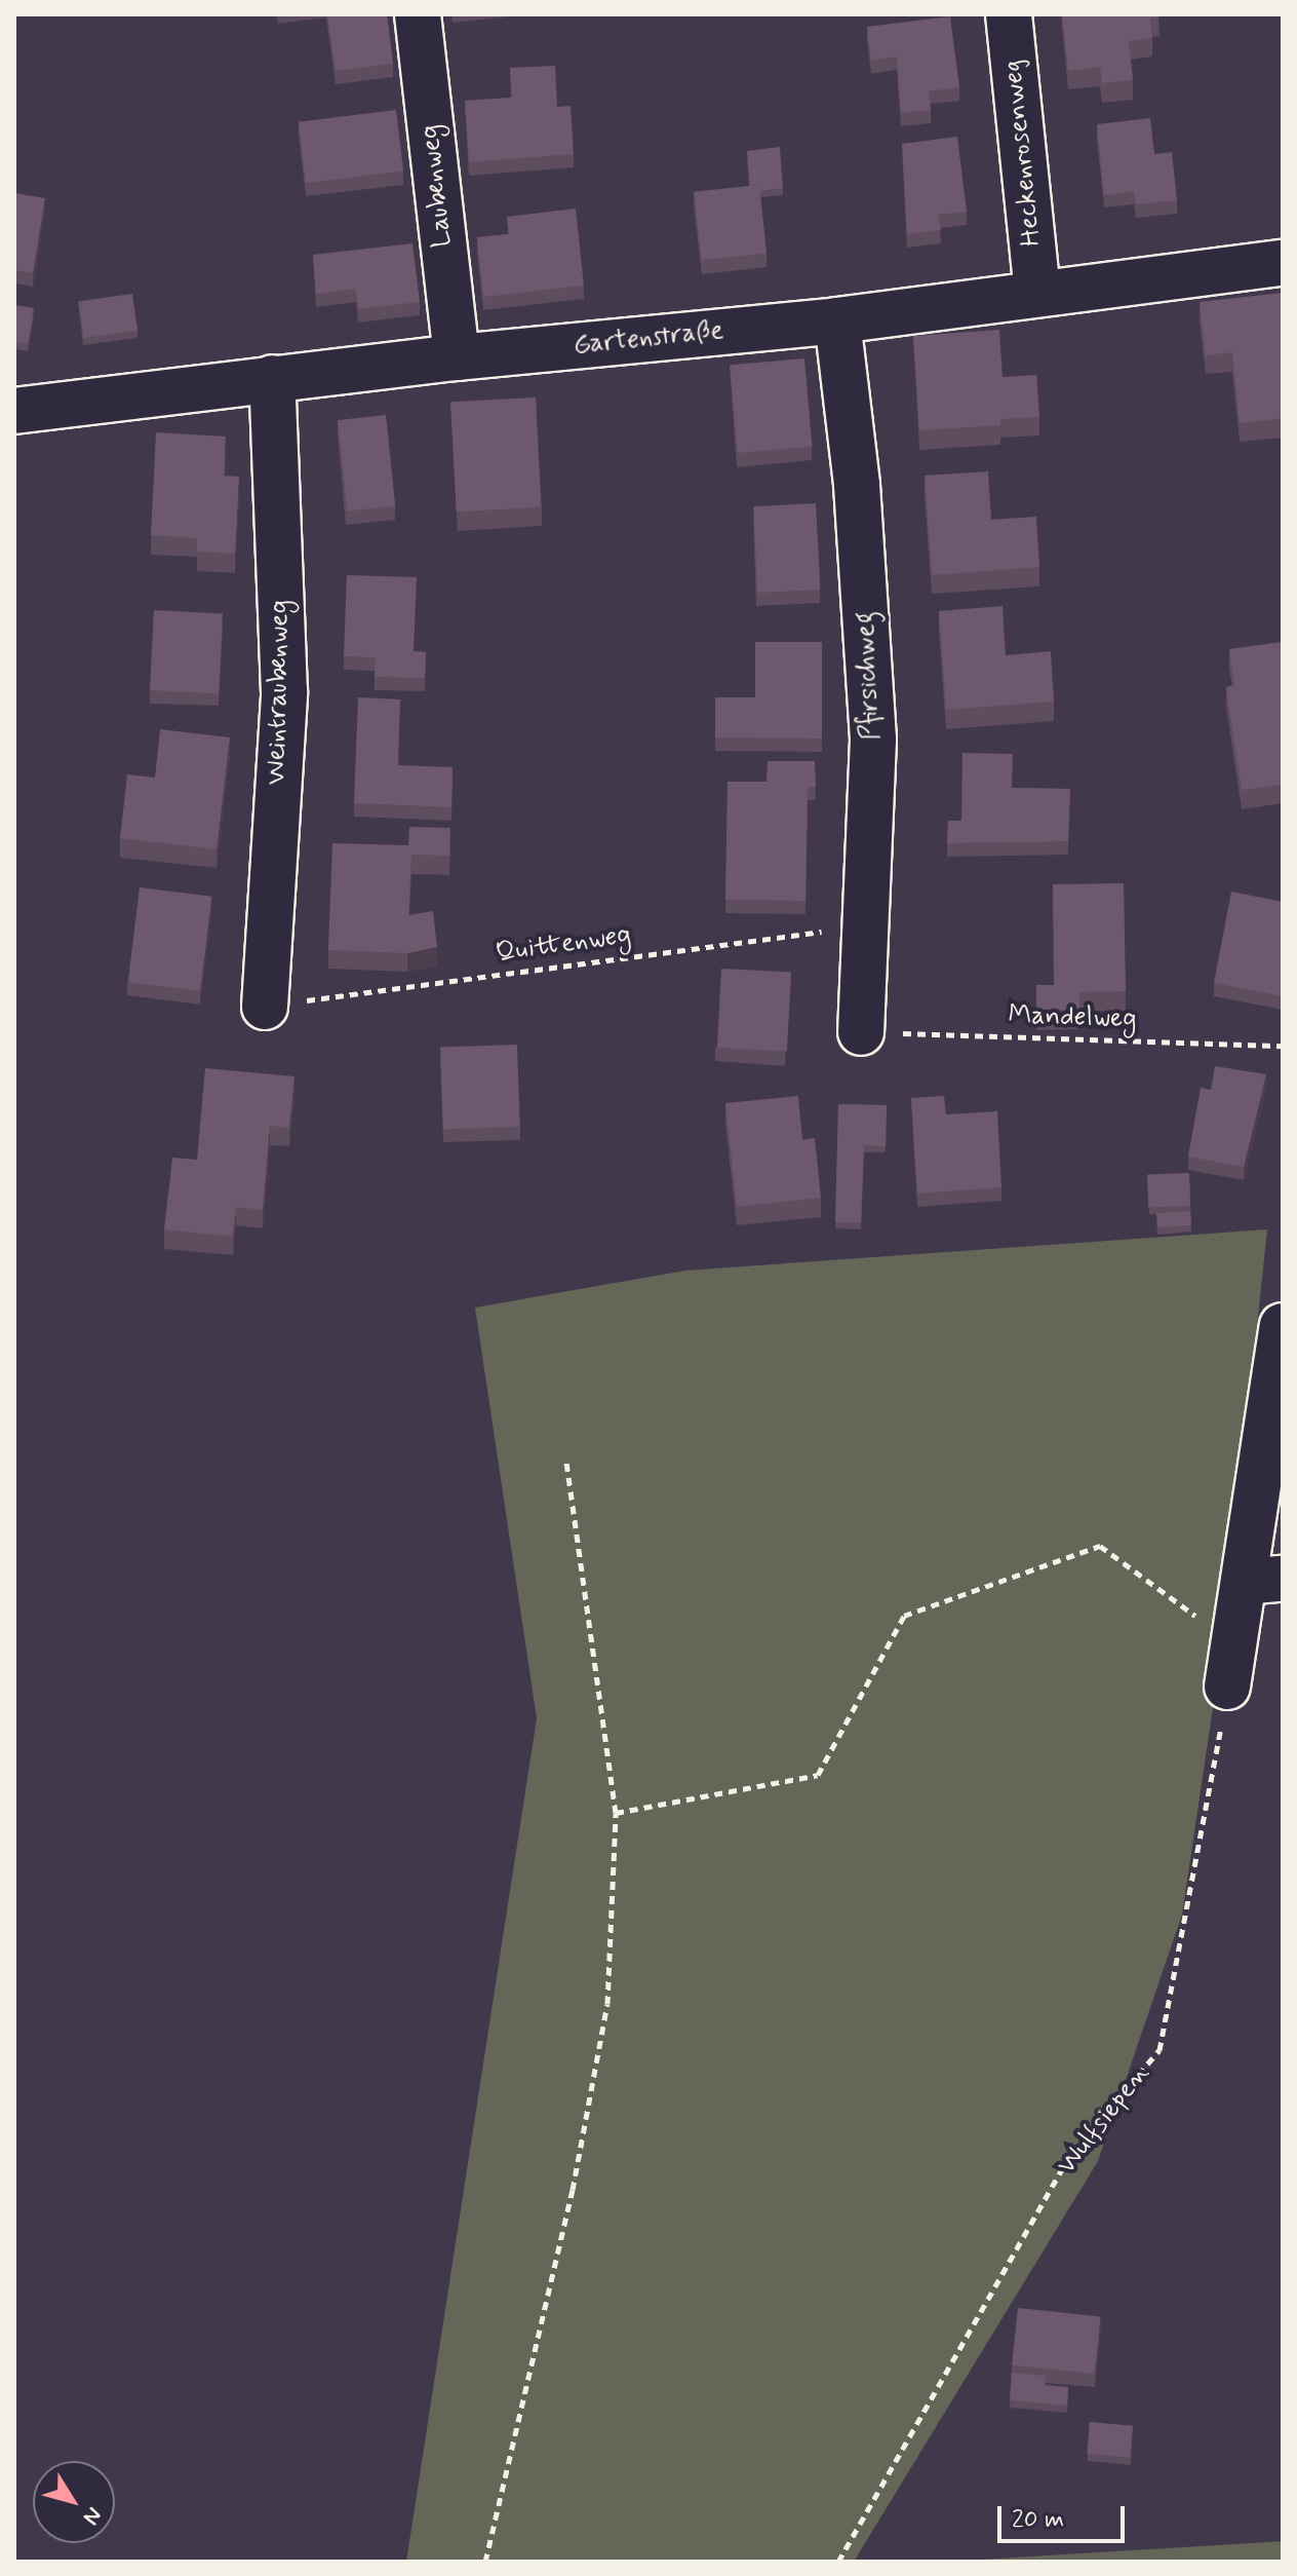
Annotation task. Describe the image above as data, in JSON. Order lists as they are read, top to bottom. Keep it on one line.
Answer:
{"streets":{"street":["Heckenrosenweg","Laubenweg","Gartenstraße","Pfirsichweg","Weintraubenweg"],"path":["Quittenweg","Mandelweg","Wulfsiepen"]},"crossings":[["Heckenrosenweg","Gartenstraße"],["Laubenweg","Gartenstraße"],["Gartenstraße","Pfirsichweg"],["Gartenstraße","Weintraubenweg"],["Pfirsichweg","Quittenweg"],["Pfirsichweg","Mandelweg"],["Weintraubenweg","Quittenweg"]],"scale_bar":"20 m","north":"bottom right"}
